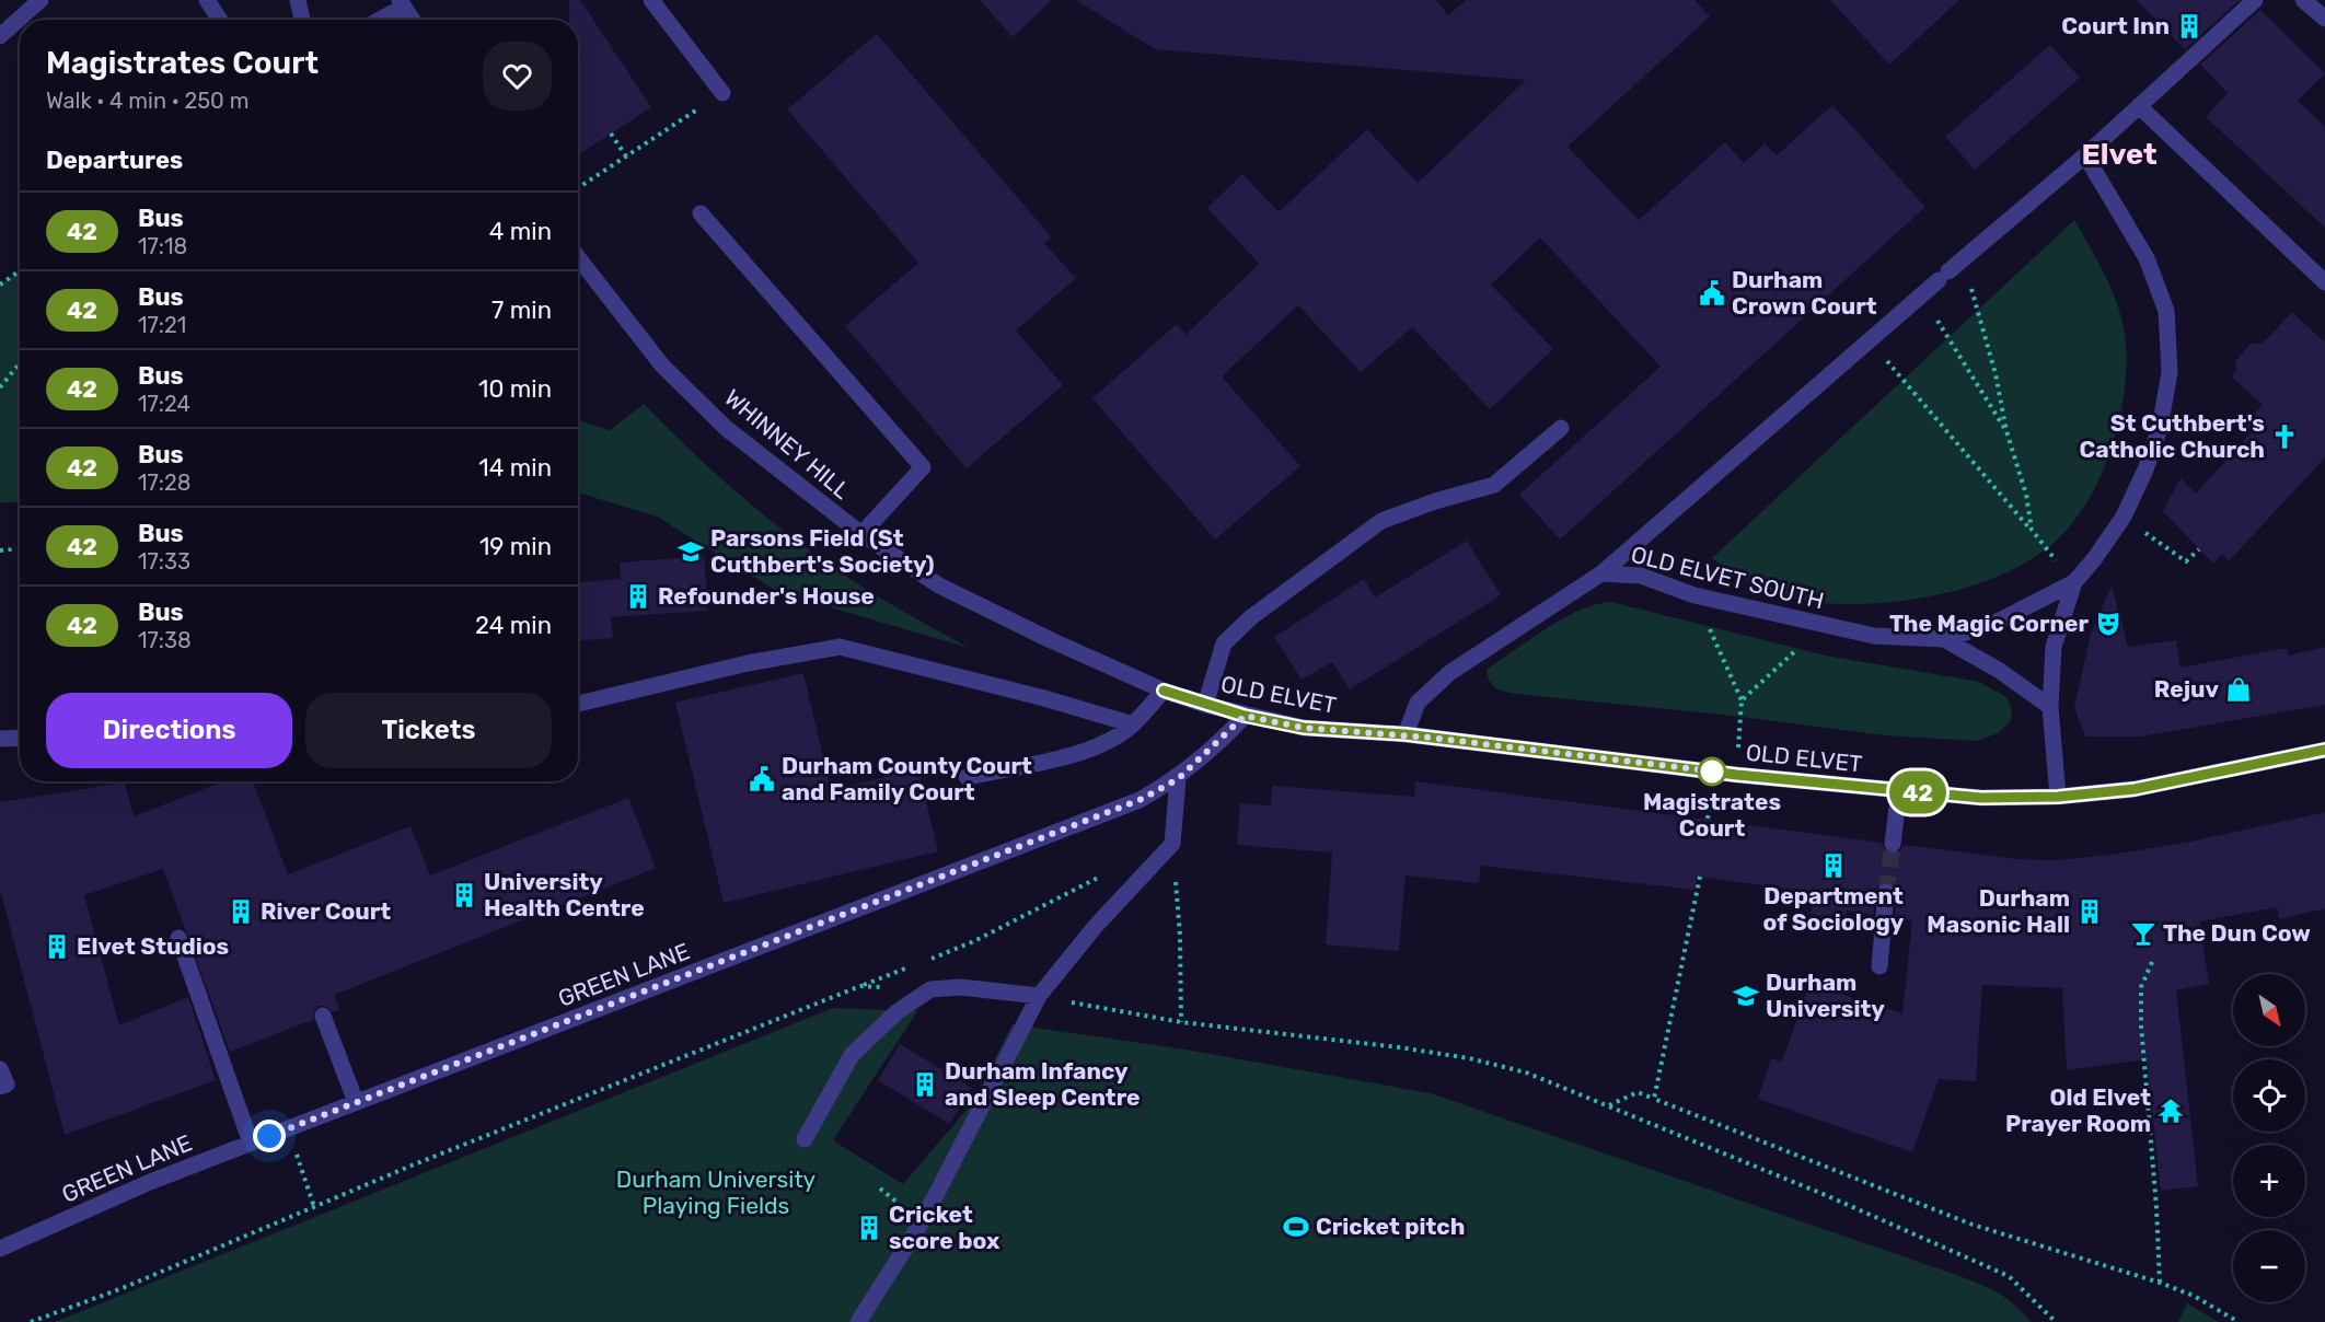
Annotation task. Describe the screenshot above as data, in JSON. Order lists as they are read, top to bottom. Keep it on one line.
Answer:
{"streets":{"street":["WHINNEY HILL","OLD ELVET SOUTH","OLD ELVET","GREEN LANE"]},"crossings":[["WHINNEY HILL","OLD ELVET"],["OLD ELVET SOUTH","OLD ELVET"],["OLD ELVET","GREEN LANE"]],"districts":["Elvet"],"parks":["Durham University Playing Fields"],"places":{"building":["Court Inn","Refounder's House","Department of Sociology","University Health Centre","River Court","Durham Masonic Hall","Elvet Studios","Durham Infancy and Sleep Centre","Cricket score box"],"public building":["Durham Crown Court","Durham County Court and Family Court"],"church":["St Cuthbert's Catholic Church"],"school or university":["Parsons Field (St Cuthbert's Society)","Durham University"],"theatre":["The Magic Corner"],"shop":["Rejuv"],"other":["Magistrates Court"],"bar":["The Dun Cow"],"temple":["Old Elvet Prayer Room"],"sports":["Cricket pitch"]},"lines":["bus line 42"],"north":"bottom right","page":{"on_map":"42","heading":[["Magistrates Court","Walk · 4 min · 250 m"],"Departures"],"list":[{"mark":"42","name":"Bus","note":"17:18","value":"4 min"},{"mark":"42","name":"Bus","note":"17:21","value":"7 min"},{"mark":"42","name":"Bus","note":"17:24","value":"10 min"},{"mark":"42","name":"Bus","note":"17:28","value":"14 min"},{"mark":"42","name":"Bus","note":"17:33","value":"19 min"},{"mark":"42","name":"Bus","note":"17:38","value":"24 min"}],"buttons":["Directions","Tickets"],"map_buttons":["+","−"]}}
